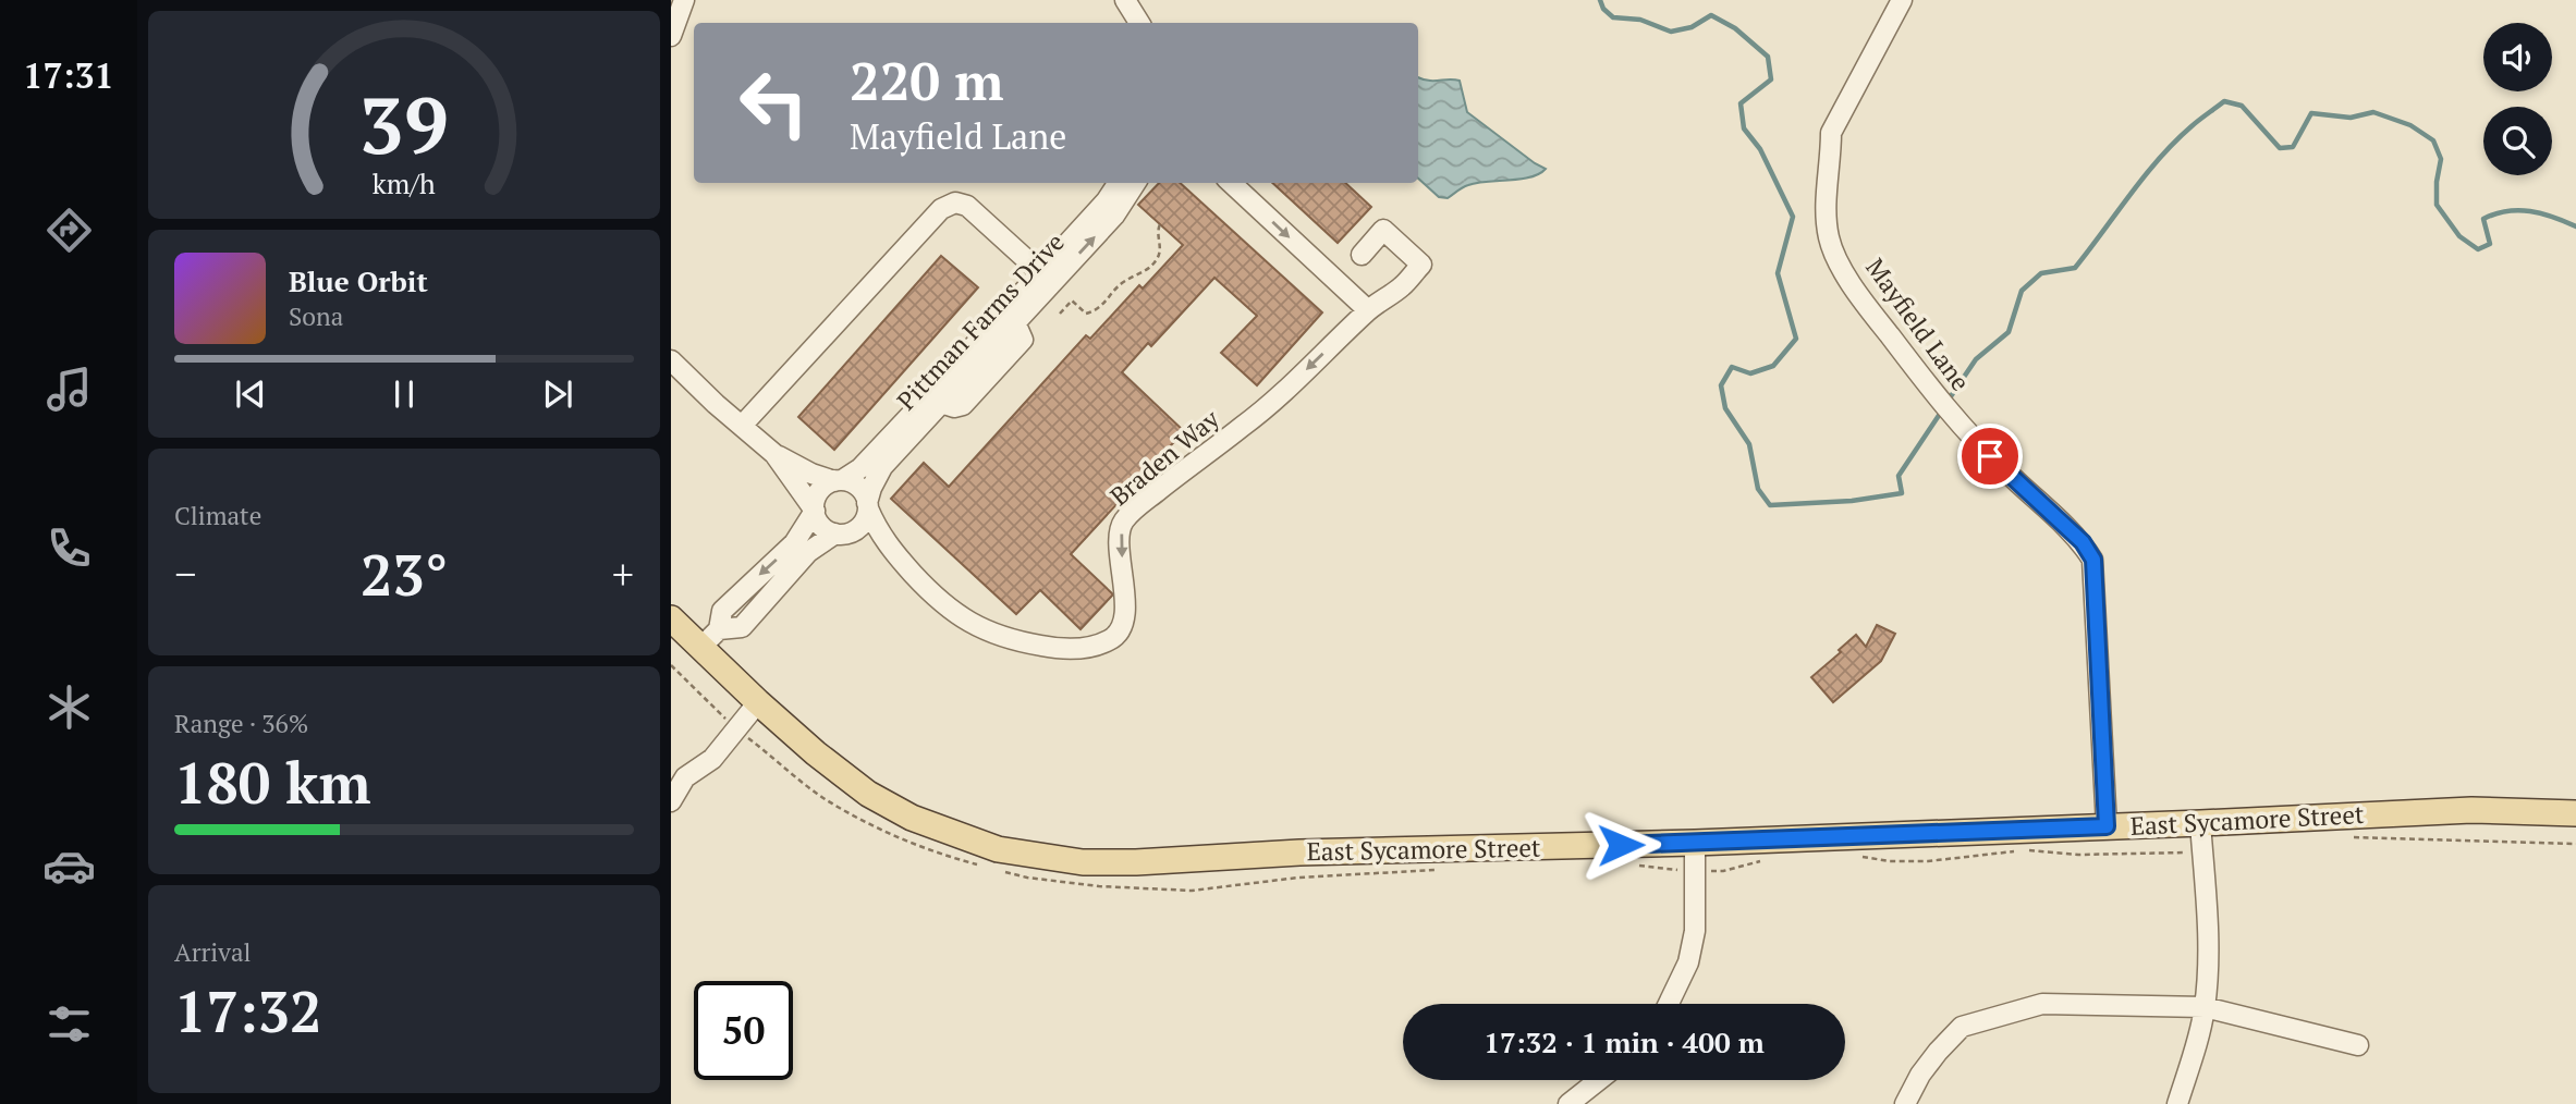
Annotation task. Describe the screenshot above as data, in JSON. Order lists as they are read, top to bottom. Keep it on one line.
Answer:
{"streets":{"main road":["East Sycamore Street"],"street":["Pittman Farms Drive","Mayfield Lane","Braden Way"]},"crossings":[["Pittman Farms Drive","Braden Way"],["Mayfield Lane","East Sycamore Street"]],"page":{"tabs":"17:31","turn":["220 m","Mayfield Lane"],"song":["Blue Orbit","Sona"],"tile":["Climate",["Range · 36%","180 km"],["Arrival","17:32"]],"heat":["−","23°","+"],"limit":"50","trip":"17:32 · 1 min · 400 m","gauge":["39","km/h"]}}
